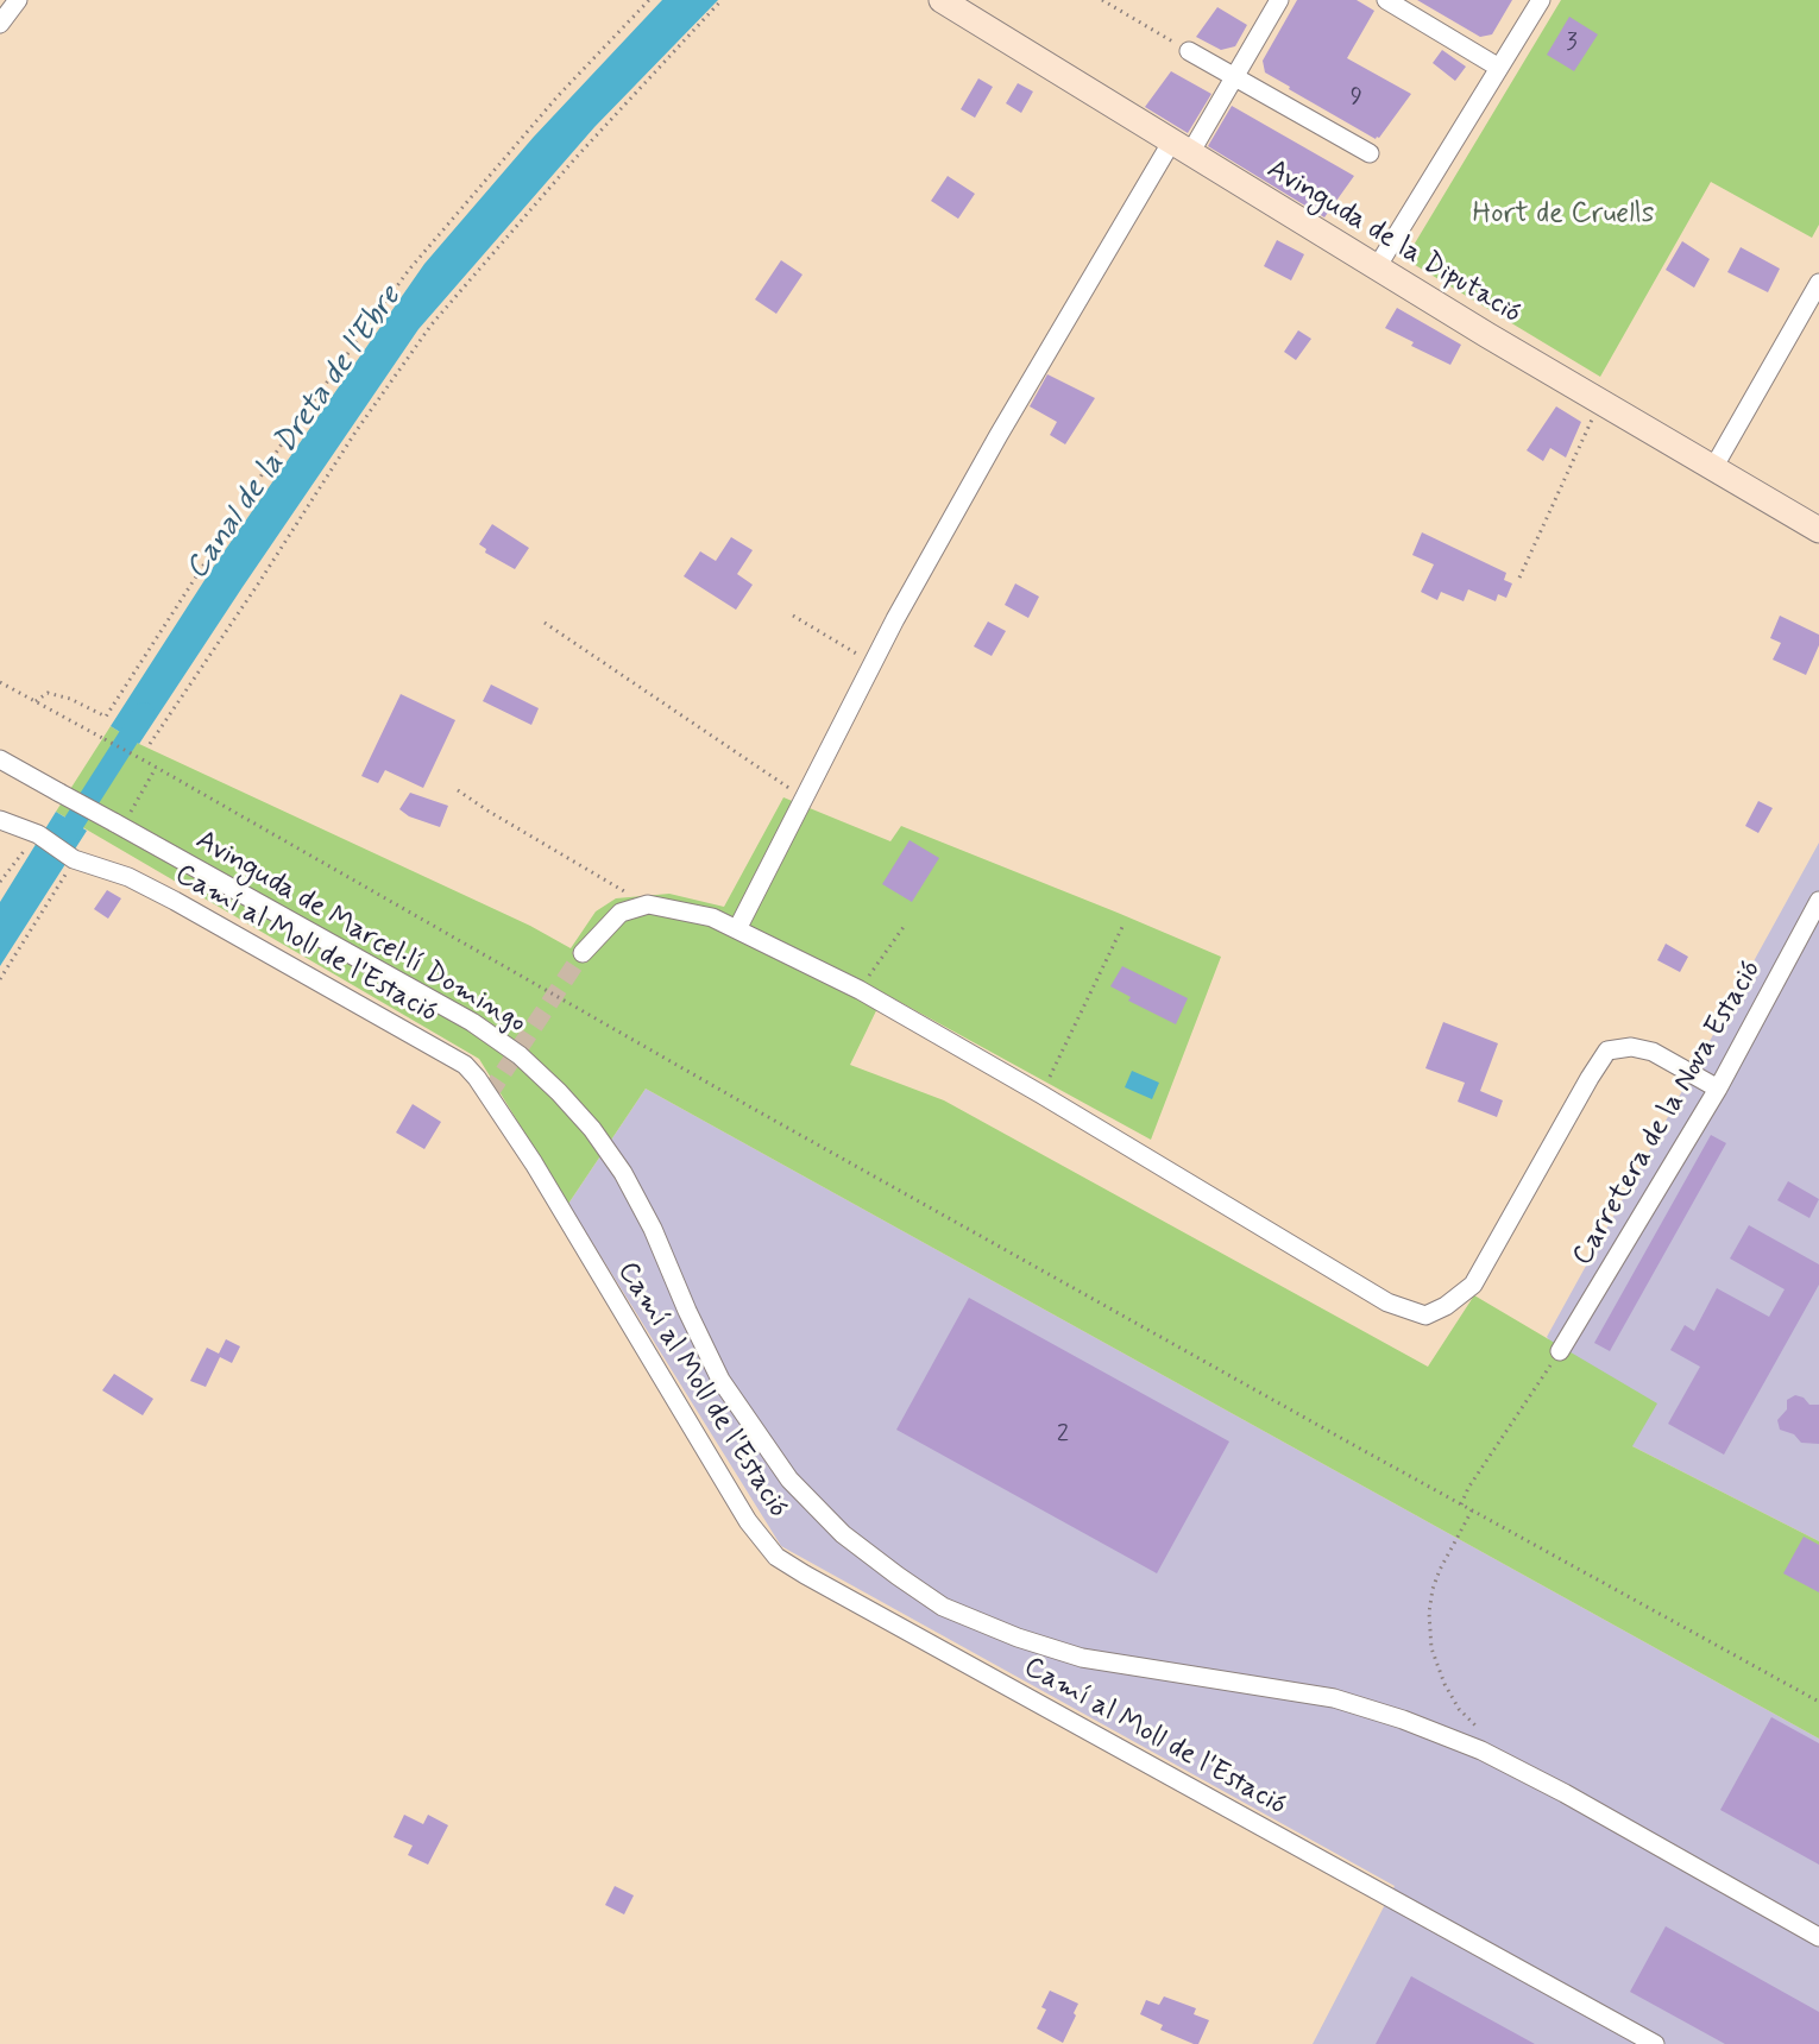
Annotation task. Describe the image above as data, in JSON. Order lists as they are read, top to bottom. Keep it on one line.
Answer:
{"streets":{"street":["Avinguda de la Diputació","Avinguda de Marcel·lí Domingo","Camí al Moll de l'Estació","Carretera de la Nova Estació"]},"water":["Canal de la Dreta de l'Ebre"],"parks":["Hort de Cruells"],"house_numbers":["3","9","2"]}
